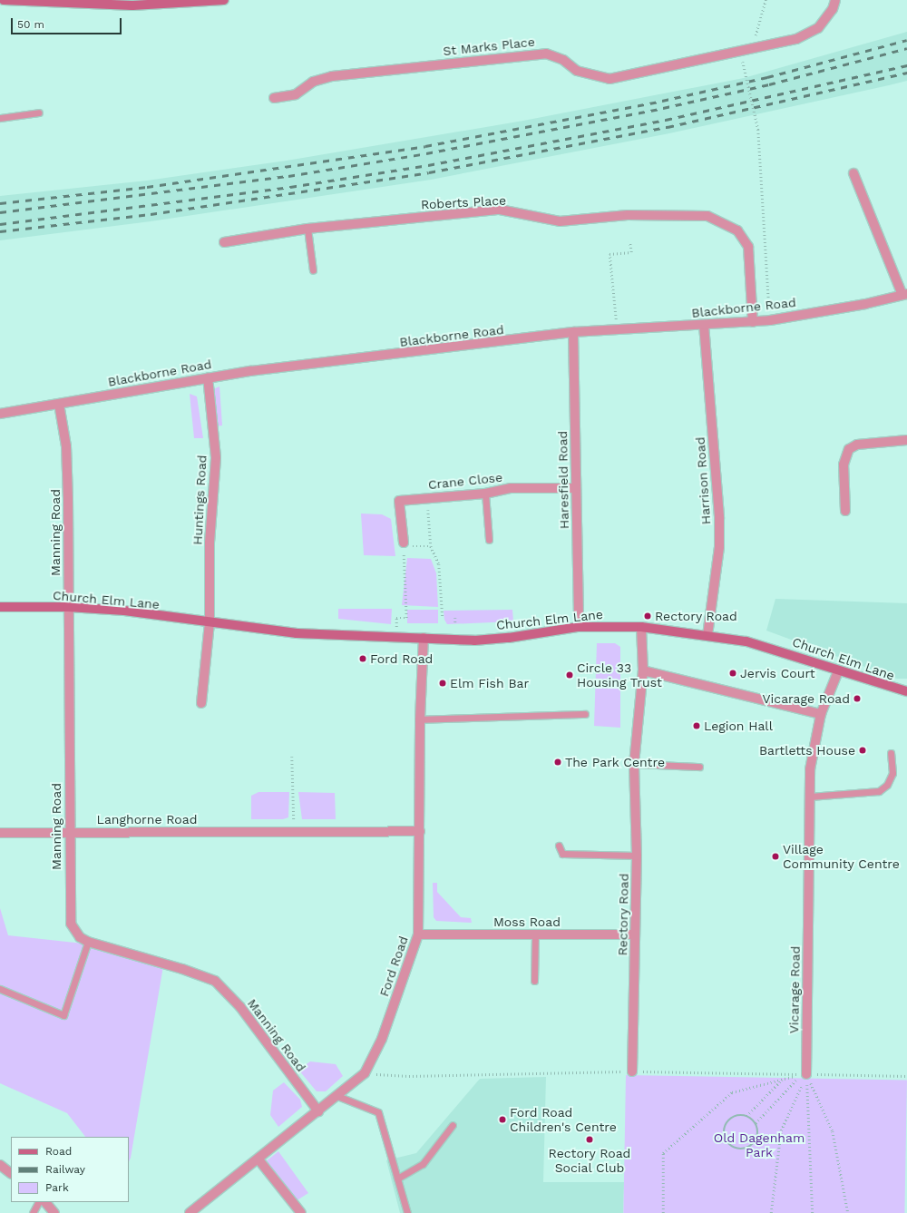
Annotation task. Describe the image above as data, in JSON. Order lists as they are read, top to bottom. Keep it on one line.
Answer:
{"streets":{"street":["St Marks Place","Roberts Place","Blackborne Road","Haresfield Road","Crane Close","Harrison Road","Huntings Road","Manning Road","Church Elm Lane","Langhorne Road","Rectory Road","Moss Road","Ford Road","Vicarage Road"]},"crossings":[["Roberts Place","Blackborne Road"],["Blackborne Road","Haresfield Road"],["Blackborne Road","Harrison Road"],["Blackborne Road","Huntings Road"],["Blackborne Road","Manning Road"],["Haresfield Road","Crane Close"],["Haresfield Road","Church Elm Lane"],["Harrison Road","Church Elm Lane"],["Huntings Road","Church Elm Lane"],["Manning Road","Church Elm Lane"],["Manning Road","Langhorne Road"],["Manning Road","Ford Road"],["Church Elm Lane","Rectory Road"],["Church Elm Lane","Ford Road"],["Church Elm Lane","Vicarage Road"],["Langhorne Road","Ford Road"],["Rectory Road","Moss Road"],["Moss Road","Ford Road"]],"parks":["Old Dagenham Park"],"places":["Rectory Road","Ford Road","Jervis Court","Circle 33 Housing Trust","Elm Fish Bar","Vicarage Road","Legion Hall","Bartletts House","The Park Centre","Village Community Centre","Ford Road Children's Centre","Rectory Road Social Club"],"legend":["Road","Railway","Park"],"scale_bar":"50 m"}
